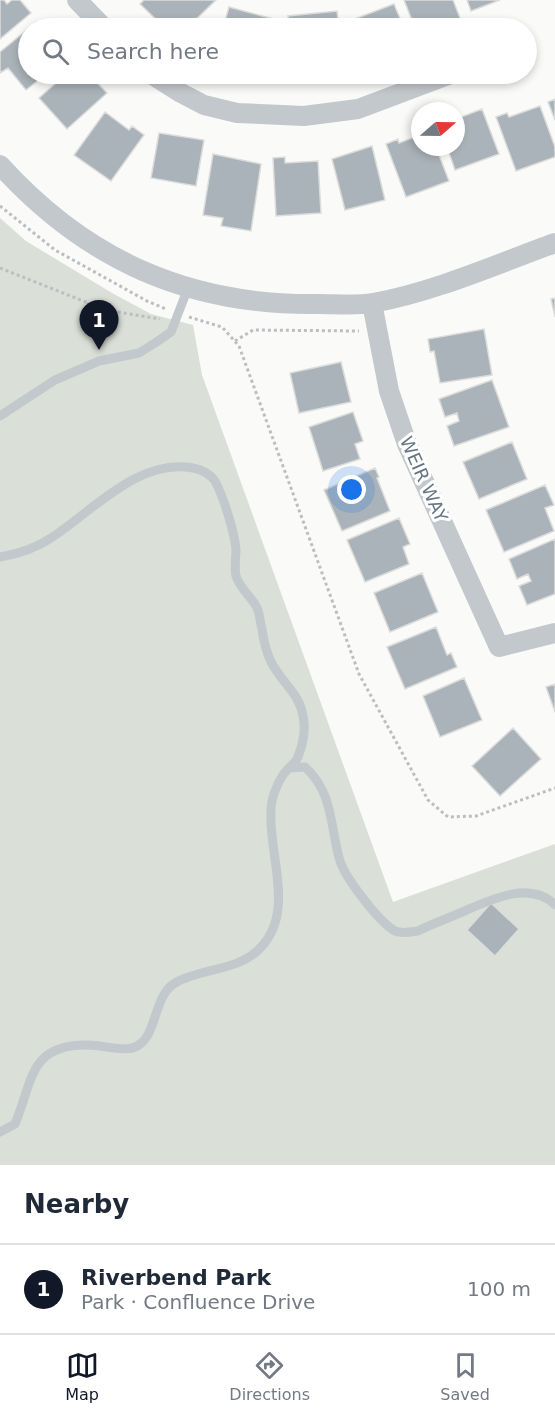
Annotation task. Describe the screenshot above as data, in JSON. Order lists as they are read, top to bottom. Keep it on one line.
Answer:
{"streets":{"street":["WEIR WAY"]},"north":"right","page":{"search":"Search here","pins":"1","heading":"Nearby","list":[{"mark":"1","name":"Riverbend Park","note":"Park · Confluence Drive","value":"100 m"}],"nav":["Map","Directions","Saved"]}}
